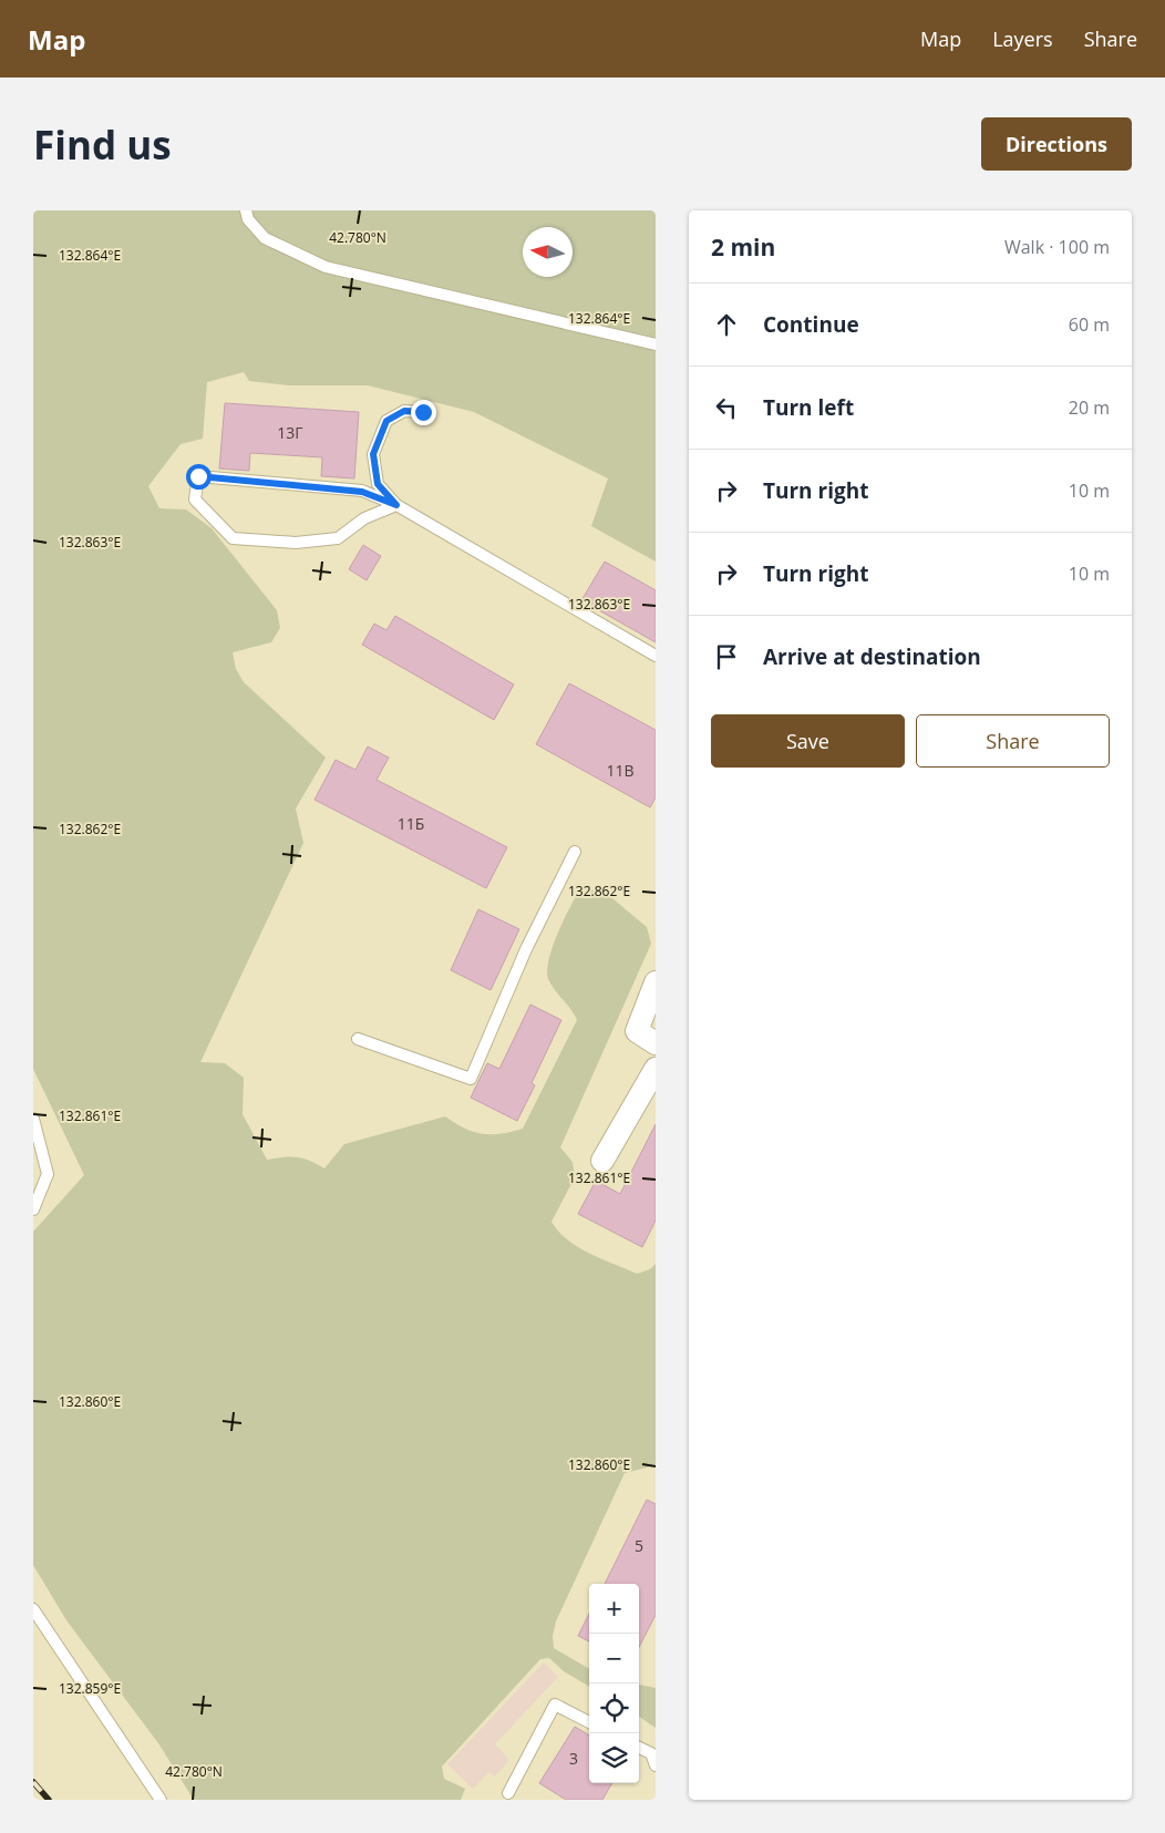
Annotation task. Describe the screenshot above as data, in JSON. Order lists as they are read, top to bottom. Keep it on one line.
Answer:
{"house_numbers":["13Г","11В","11Б","5","3"],"north":"left","page":{"header":"Map","nav":["Map","Layers","Share"],"buttons":["Directions",["Save","Share"]],"title":"Find us","heading":["2 min","Walk · 100 m"],"list":[["Continue","60 m"],["Turn left","20 m"],["Turn right","10 m"],["Turn right","10 m"],"Arrive at destination"],"map_buttons":["+","−"]},"coordinates":["42.780°N","132.864°E","132.863°E","132.862°E","132.861°E","132.860°E","132.859°E"]}
